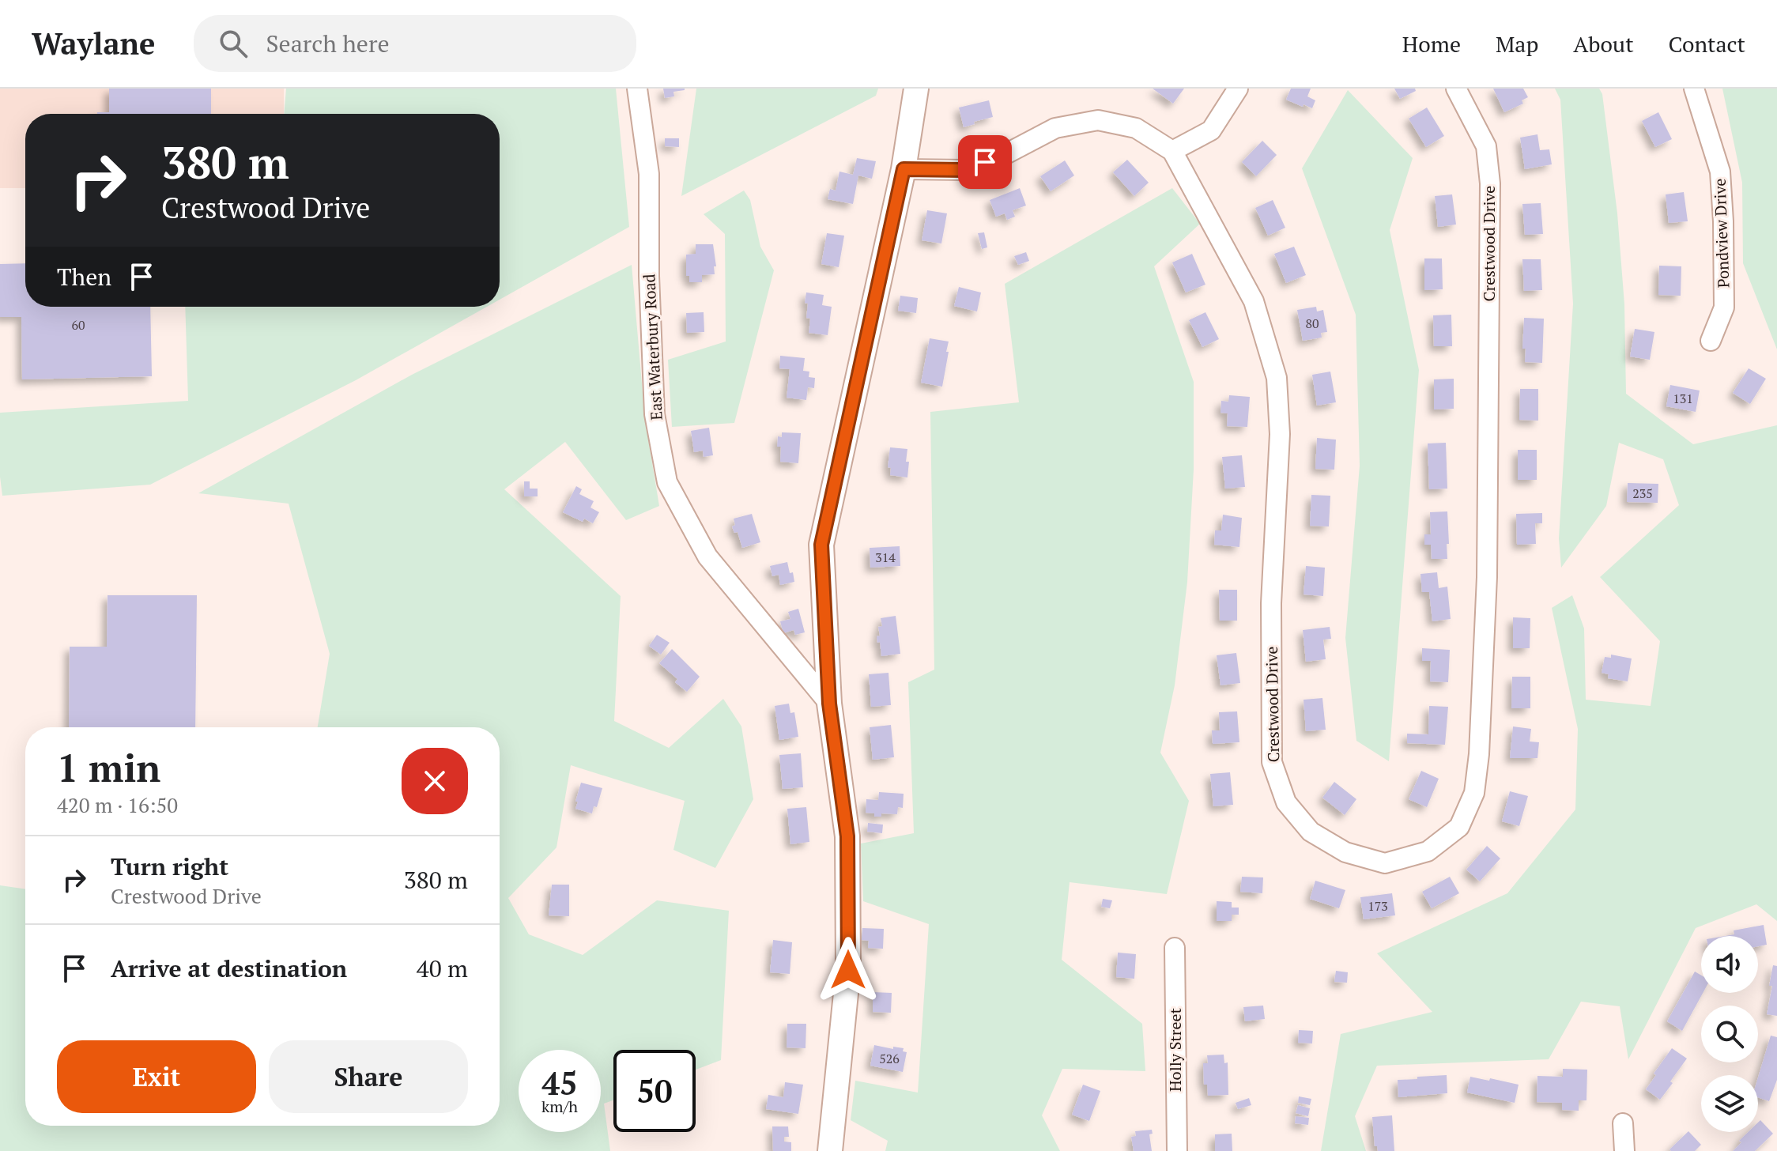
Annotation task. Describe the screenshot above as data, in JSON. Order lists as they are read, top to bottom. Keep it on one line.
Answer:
{"streets":{"street":["Pondview Drive","Crestwood Drive","East Waterbury Road","Holly Street"]},"house_numbers":["80","60","131","235","314","173","526"],"page":{"header":"Waylane","search":"Search here","nav":["Home","Map","About","Contact"],"turn":["380 m","Crestwood Drive"],"then":"Then","heading":["1 min","420 m · 16:50"],"list":[{"name":"Turn right","note":"Crestwood Drive","value":"380 m"},{"name":"Arrive at destination","value":"40 m"}],"buttons":["Exit","Share"],"speed":"45 km/h","limit":"50"}}
